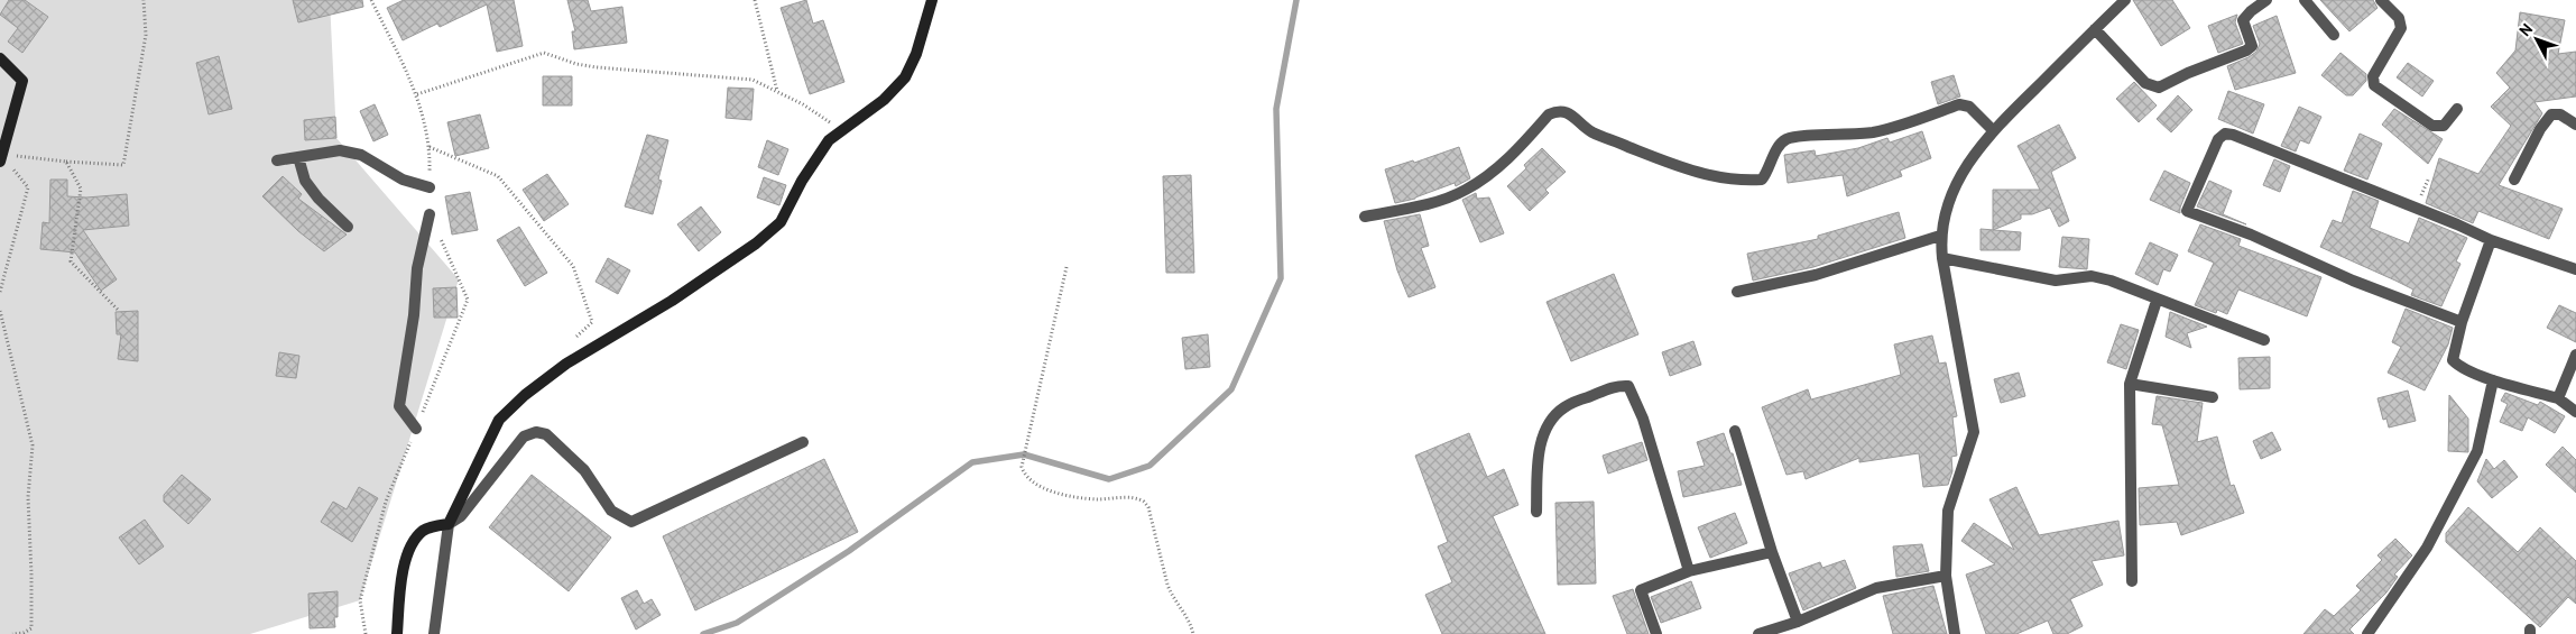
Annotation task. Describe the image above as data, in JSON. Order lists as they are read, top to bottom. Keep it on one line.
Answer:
{"north":"top left"}
